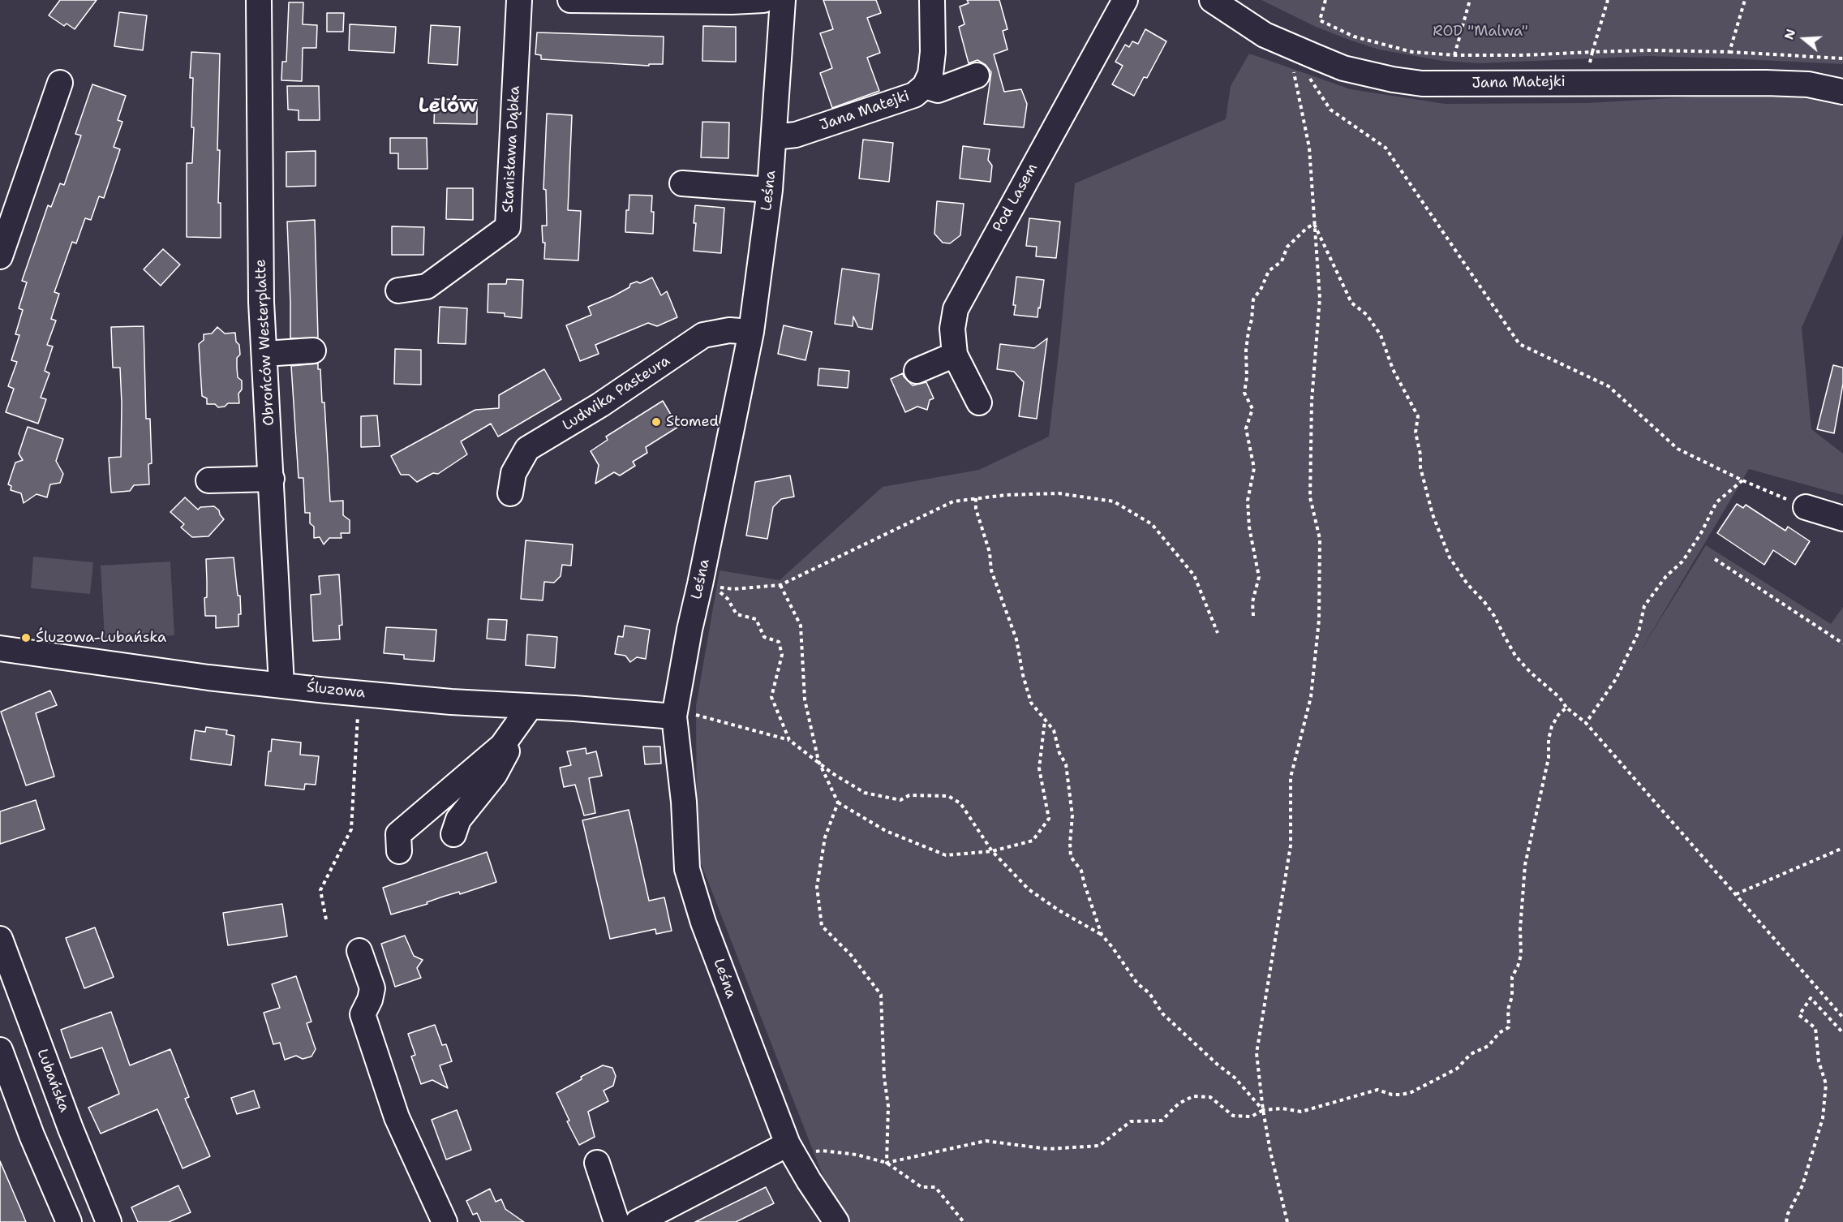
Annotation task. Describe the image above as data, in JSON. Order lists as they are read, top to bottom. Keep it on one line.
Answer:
{"streets":{"street":["Jana Matejki","Stanisława Dąbka","Leśna","Pod Lasem","Obrońców Westerplatte","Ludwika Pasteura","Śluzowa","Lubańska"]},"crossings":[["Jana Matejki","Leśna"],["Leśna","Ludwika Pasteura"],["Leśna","Śluzowa"],["Obrońców Westerplatte","Śluzowa"]],"districts":["Lelów"],"parks":["ROD \"Malwa\""],"places":["Stomed","Śluzowa-Lubańska"],"north":"left"}
